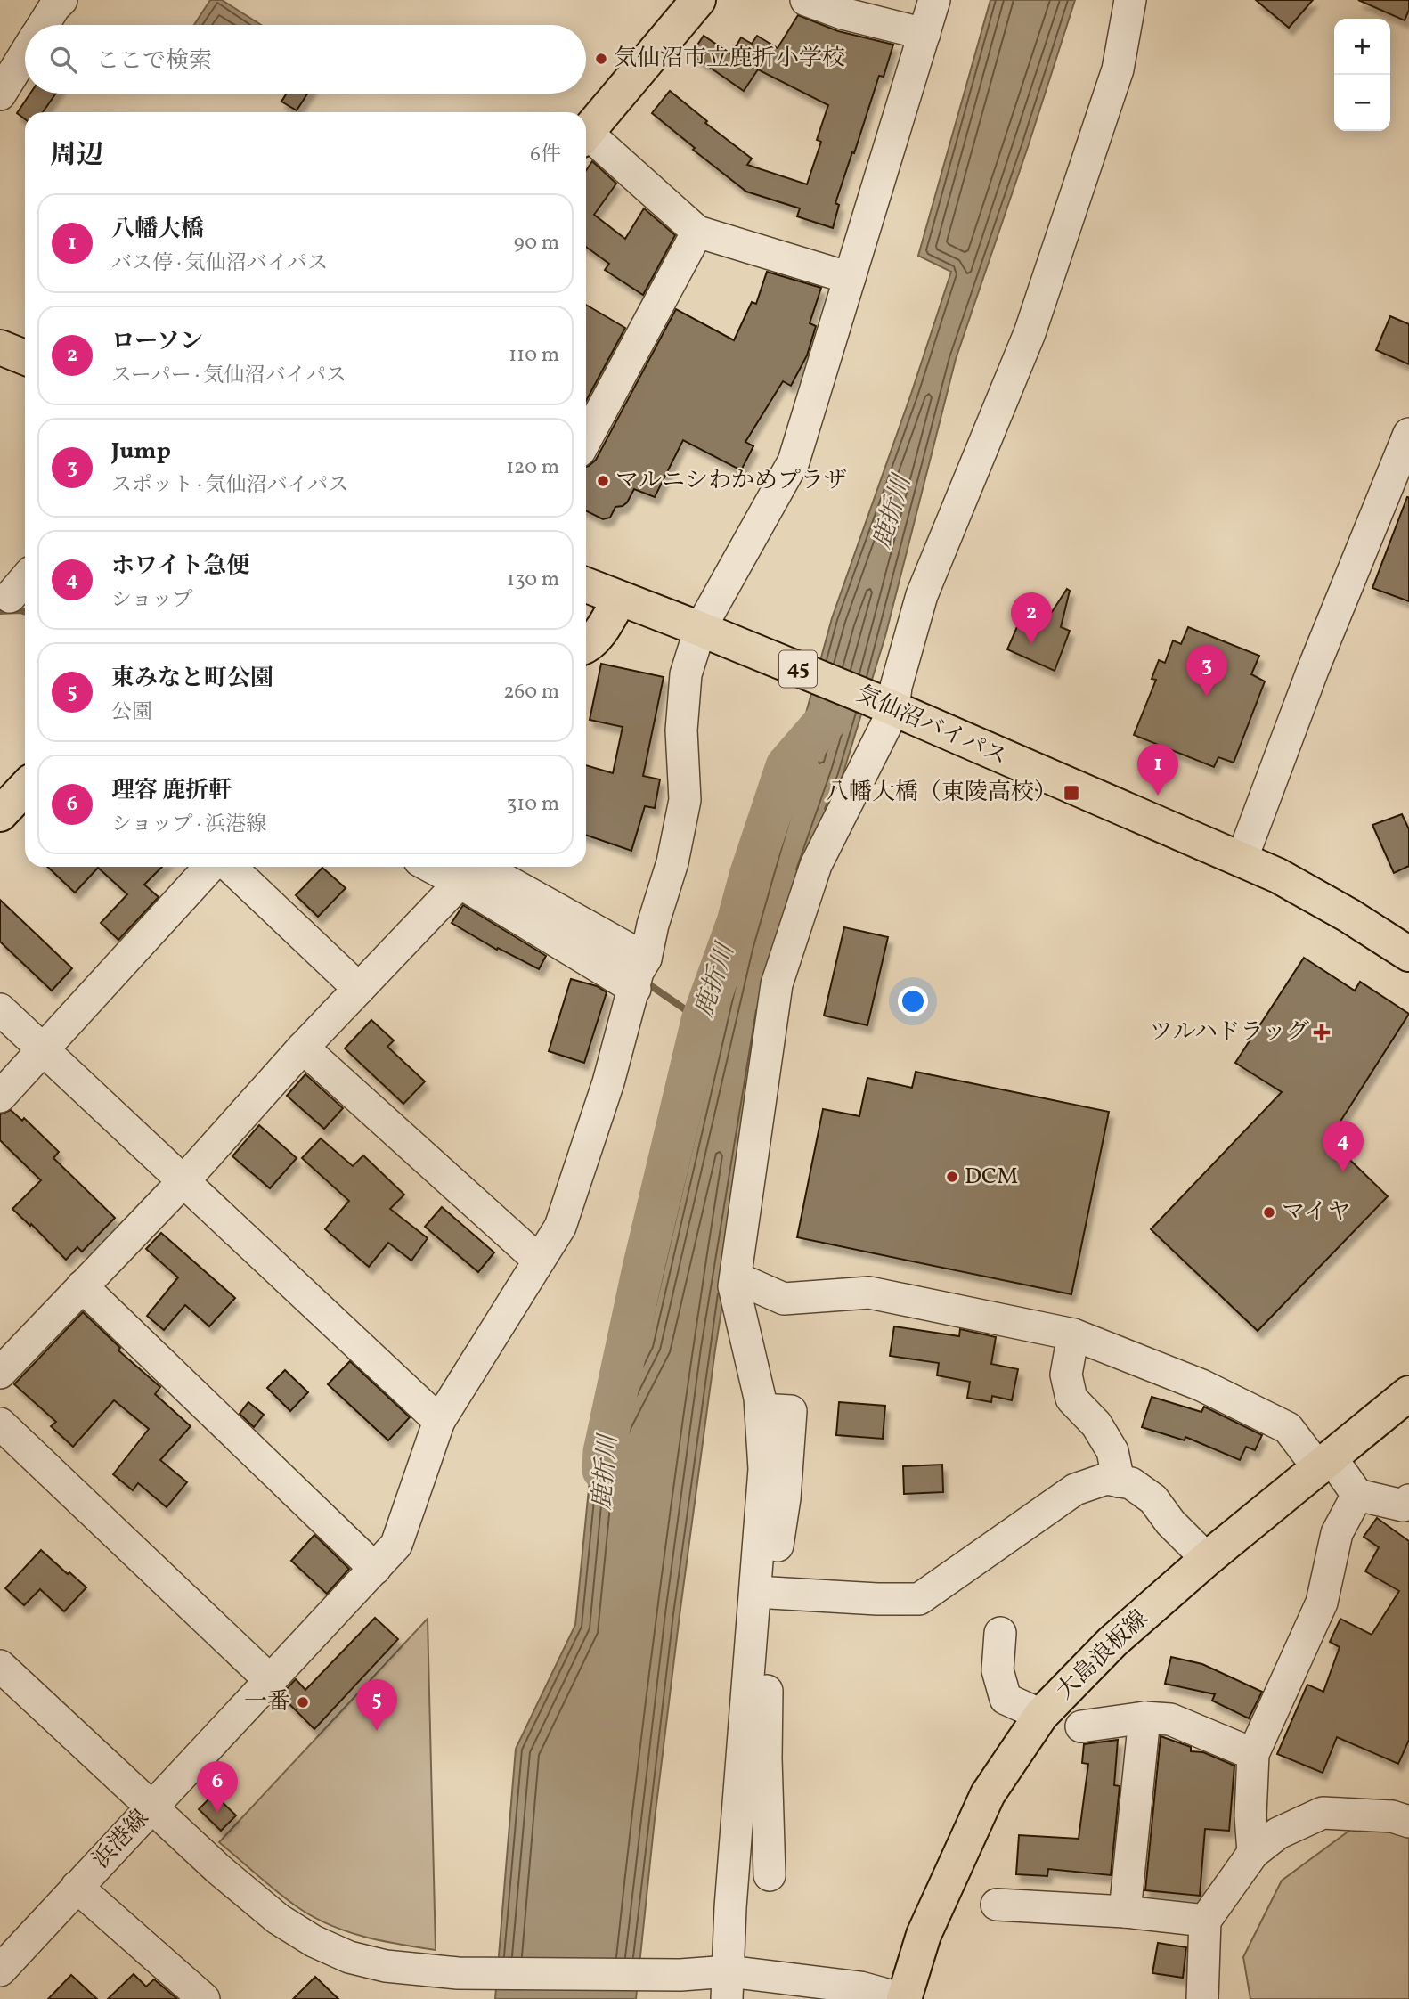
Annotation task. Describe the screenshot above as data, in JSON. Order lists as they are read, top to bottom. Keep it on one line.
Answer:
{"streets":{"main road":["45","気仙沼バイパス","大島浪板線"],"street":["浜港線"]},"water":["鹿折川"],"places":{"other":["気仙沼市立鹿折小学校","マルニシわかめプラザ","DCM","マイヤ","一番"],"transit":["八幡大橋（東陵高校）"],"health":["ツルハドラッグ"]},"page":{"map_buttons":["+","−"],"search":"ここで検索","heading":["周辺","6件"],"list":[{"mark":"1","name":"八幡大橋","note":"バス停 · 気仙沼バイパス","value":"90 m"},{"mark":"2","name":"ローソン","note":"スーパー · 気仙沼バイパス","value":"110 m"},{"mark":"3","name":"Jump","note":"スポット · 気仙沼バイパス","value":"120 m"},{"mark":"4","name":"ホワイト急便","note":"ショップ","value":"130 m"},{"mark":"5","name":"東みなと町公園","note":"公園","value":"260 m"},{"mark":"6","name":"理容 鹿折軒","note":"ショップ · 浜港線","value":"310 m"}],"pins":["2","3","1","4","5","6"]}}
